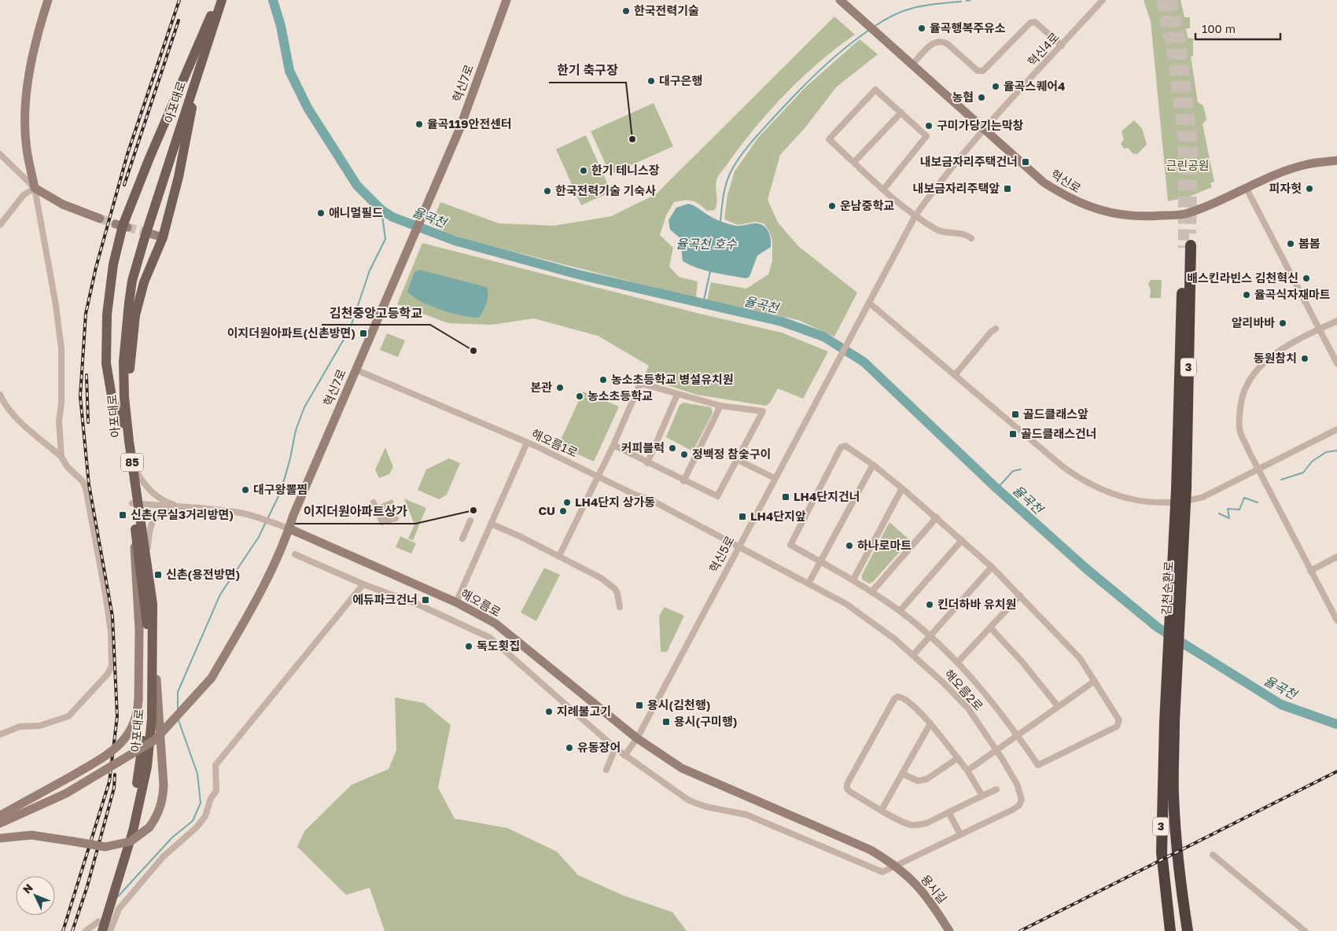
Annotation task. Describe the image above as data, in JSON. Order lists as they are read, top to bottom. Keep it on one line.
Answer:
{"streets":{"highway":["3","김천순환로"],"main road":["아포대로","85"],"street":["혁신4로","혁신7로","혁신로","해오름1로","혁신5로","해오름로","해오름2로","용시길"]},"crossings":[["혁신4로","혁신로"],["혁신4로","혁신5로"],["혁신7로","해오름1로"],["혁신7로","해오름로"],["해오름1로","혁신5로"],["해오름1로","해오름2로"],["혁신5로","해오름로"],["혁신5로","해오름2로"],["해오름로","해오름2로"],["해오름로","용시길"],["해오름2로","용시길"]],"water":["율곡천","율곡천 호수"],"parks":["근린공원"],"places":{"other":["한국전력기술","율곡행복주유소","대구은행","율곡스퀘어4","농협","율곡119안전센터","구미가당기는막창","한기 축구장","한기 테니스장","피자헛","한국전력기술 기숙사","운남중학교","애니멀필드","봄봄","배스킨라빈스 김천혁신","율곡식자재마트","알리바바","김천중앙고등학교","동원참치","농소초등학교 병설유치원","본관","농소초등학교","커피블럭","정백정 참숯구이","대구왕뽈찜","LH4단지 상가동","이지더원아파트상가","CU","하나로마트","킨더하바 유치원","독도횟집","지례불고기","유동장어"],"transit":["내보금자리주택건너","내보금자리주택앞","이지더원아파트(신촌방면)","골드클래스앞","골드클래스건너","LH4단지건너","신촌(무실3거리방면)","LH4단지앞","신촌(용전방면)","에듀파크건너","용시(김천행)","용시(구미행)"]},"scale_bar":"100 m","north":"top left"}
